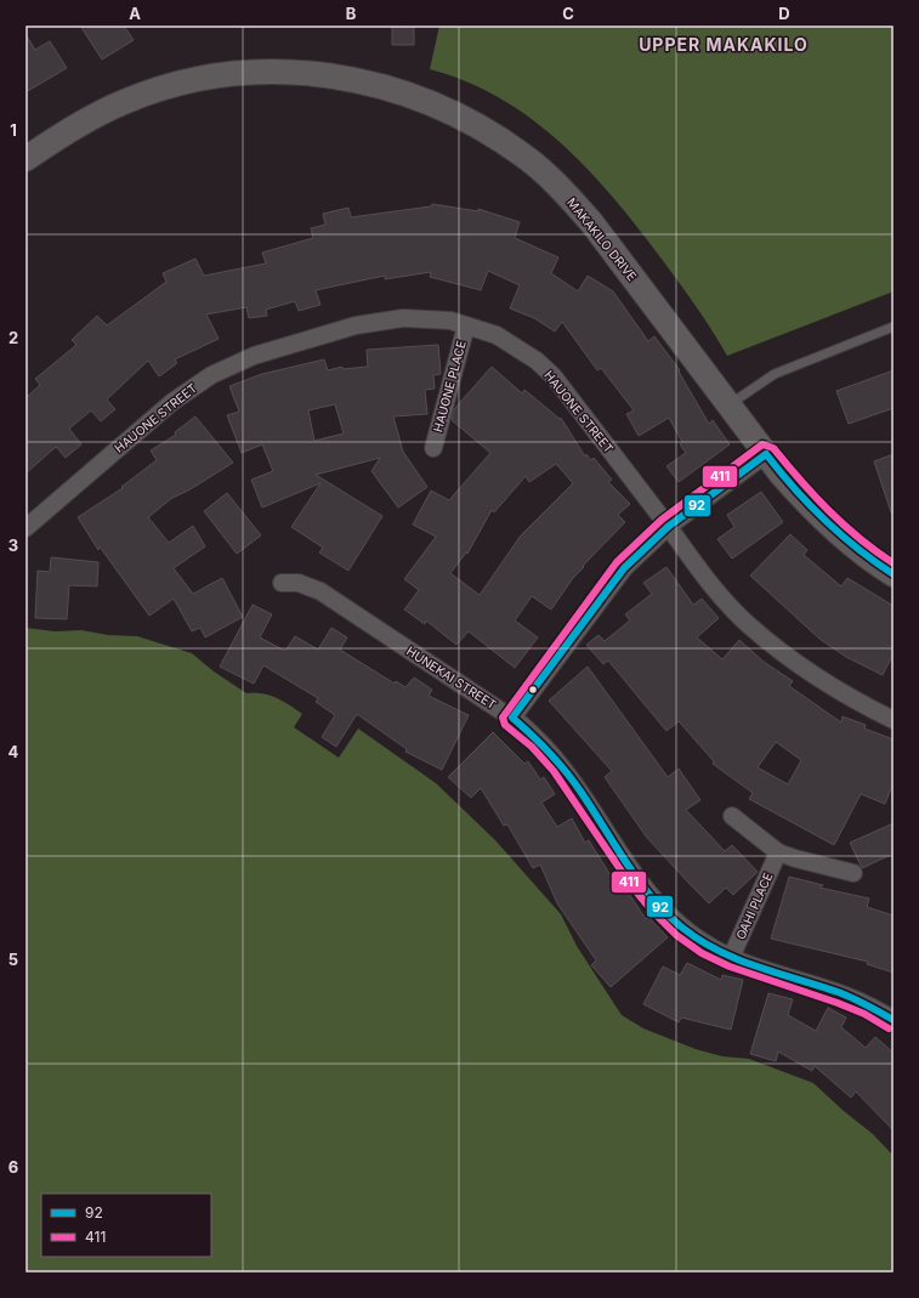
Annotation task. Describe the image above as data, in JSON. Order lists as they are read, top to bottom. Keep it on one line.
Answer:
{"streets":{"street":["MAKAKILO DRIVE","HAUONE PLACE","HAUONE STREET","HUNEKAI STREET","OAHI PLACE"]},"crossings":[["HAUONE PLACE","HAUONE STREET"],["HUNEKAI STREET","OAHI PLACE"]],"districts":["UPPER MAKAKILO"],"lines":["transit line 411","transit line 92"],"legend":["92","411"],"grid":{"columns":["A","B","C","D"],"rows":["1","2","3","4","5","6"]}}
